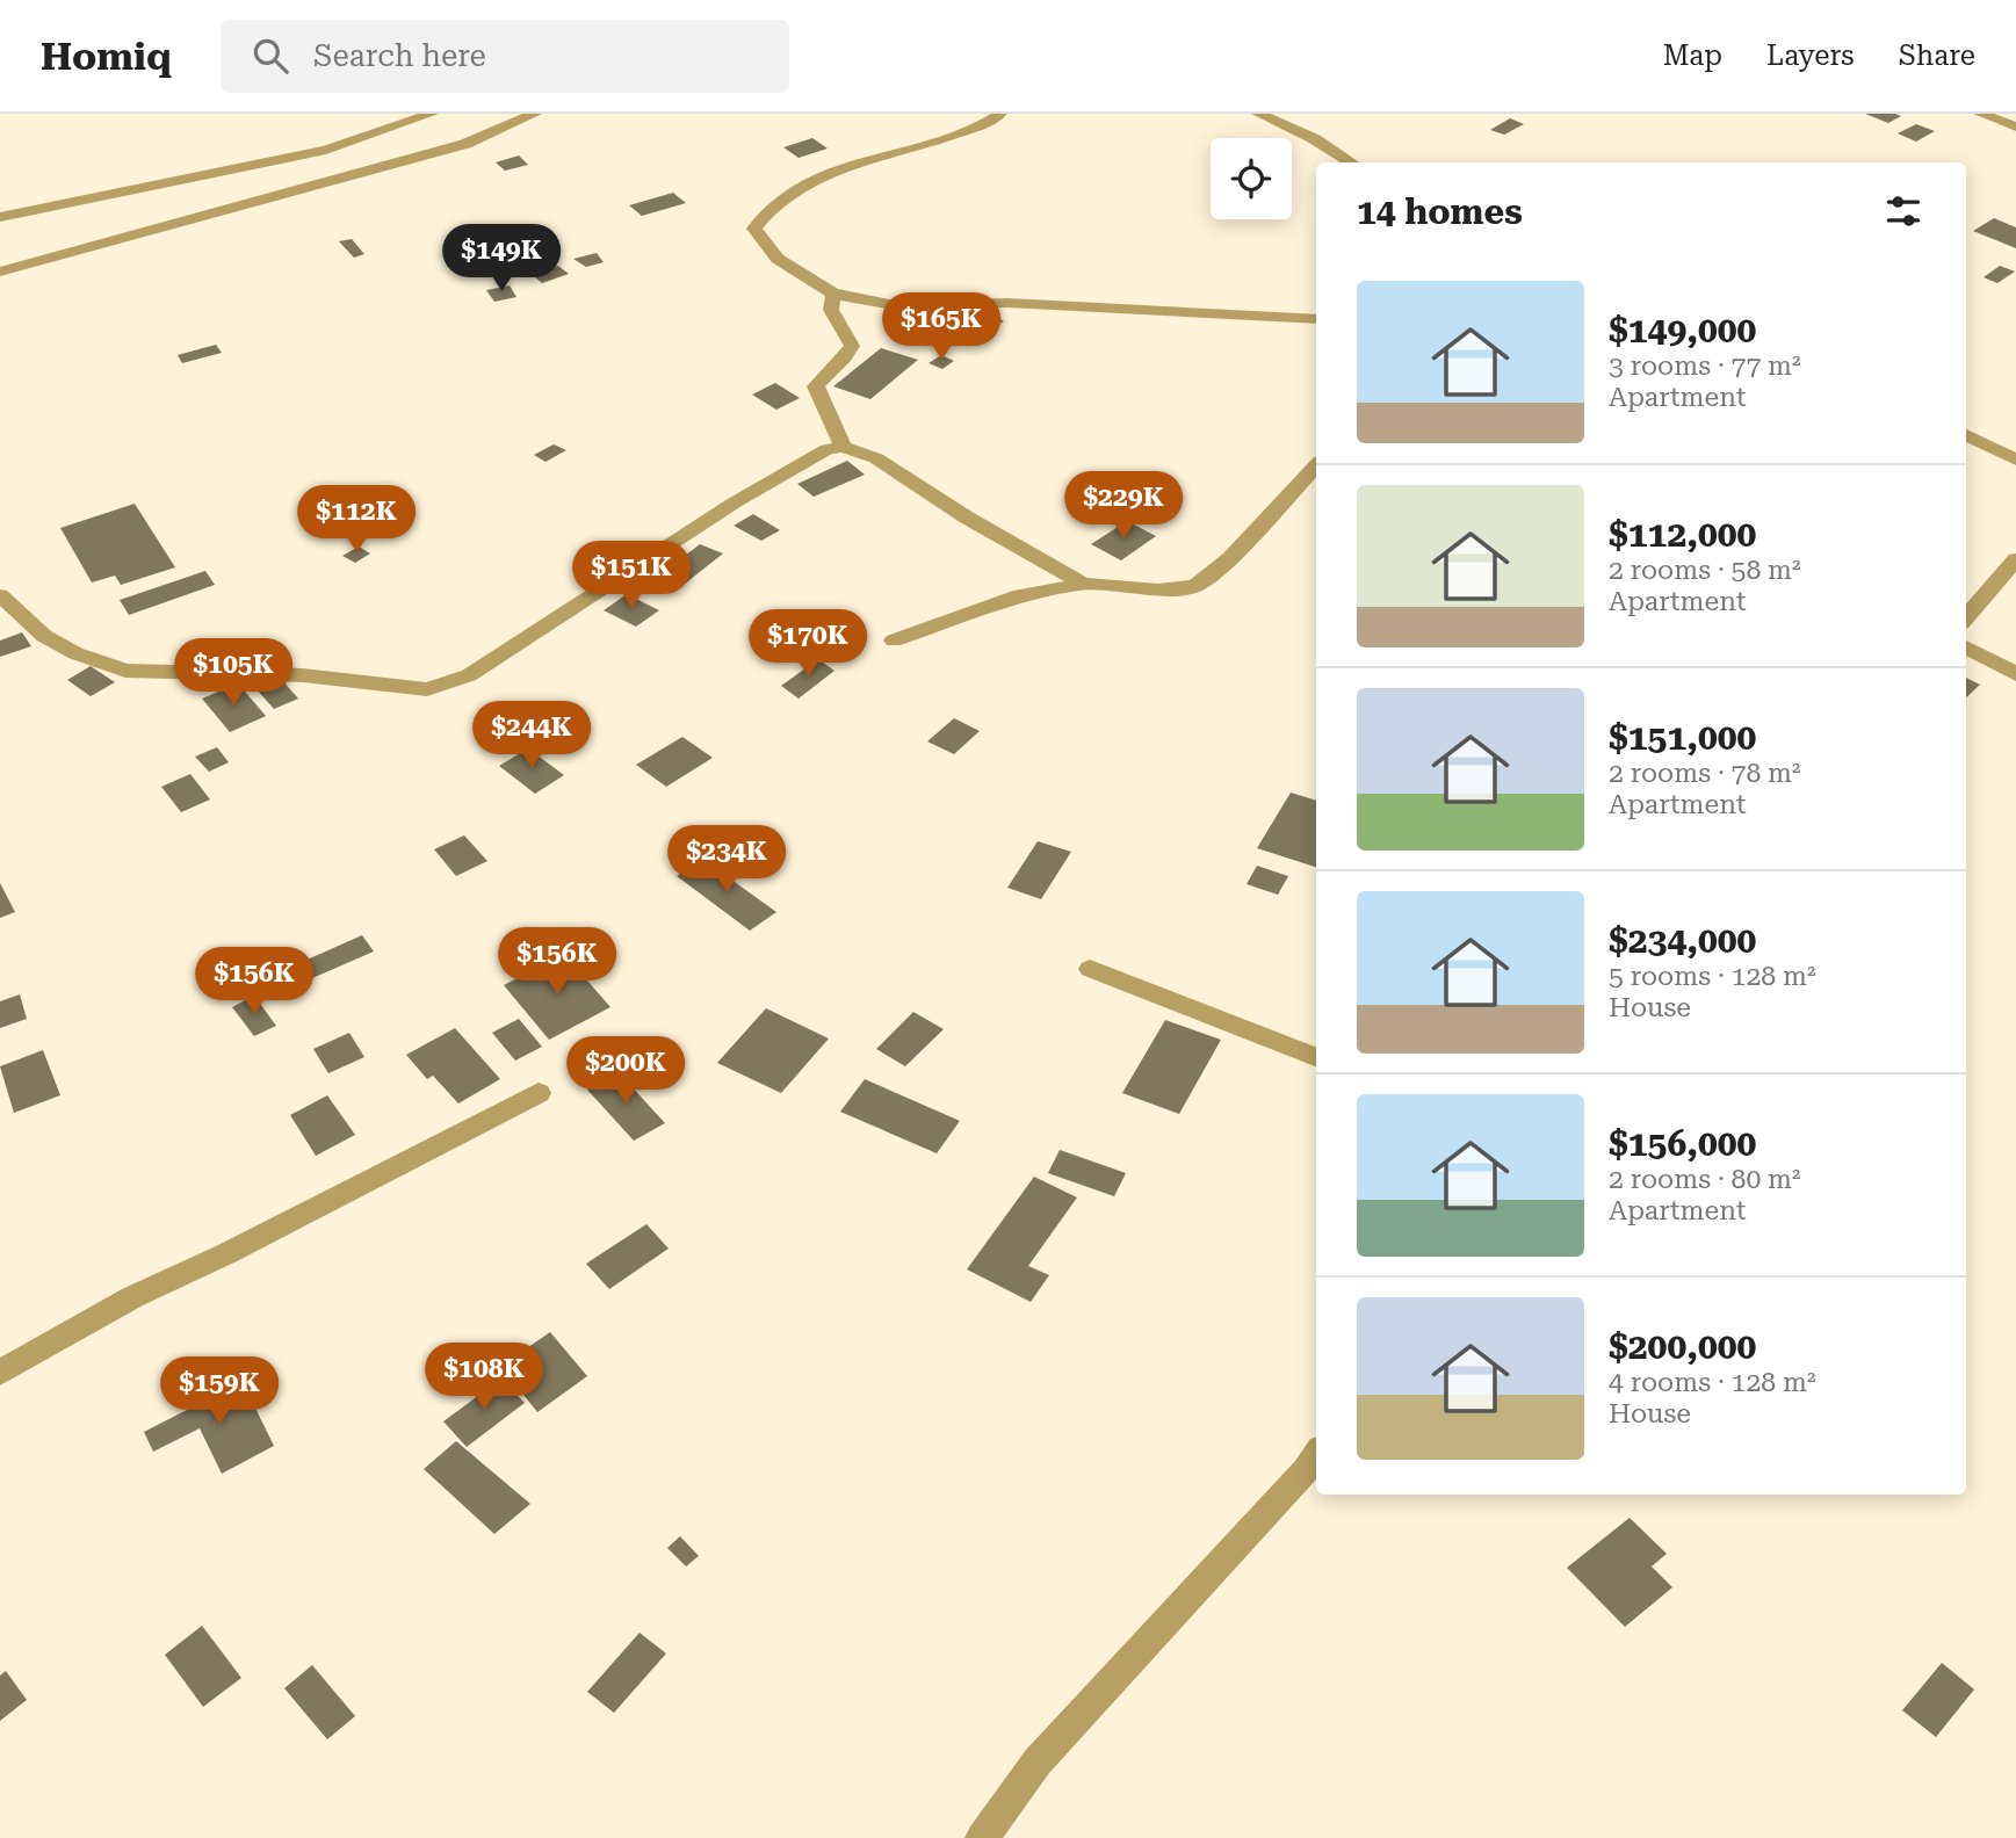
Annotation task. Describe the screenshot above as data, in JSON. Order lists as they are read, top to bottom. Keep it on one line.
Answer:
{"page":{"header":"Homiq","search":"Search here","nav":["Map","Layers","Share"],"heading":"14 homes","price":["$149K","$165K","$229K","$112K","$151K","$170K","$105K","$244K","$234K","$156K","$156K","$200K","$108K","$159K"],"list":[{"name":"$149,000","note":"3 rooms · 77 m² · Apartment"},{"name":"$112,000","note":"2 rooms · 58 m² · Apartment"},{"name":"$151,000","note":"2 rooms · 78 m² · Apartment"},{"name":"$234,000","note":"5 rooms · 128 m² · House"},{"name":"$156,000","note":"2 rooms · 80 m² · Apartment"},{"name":"$200,000","note":"4 rooms · 128 m² · House"}]}}
